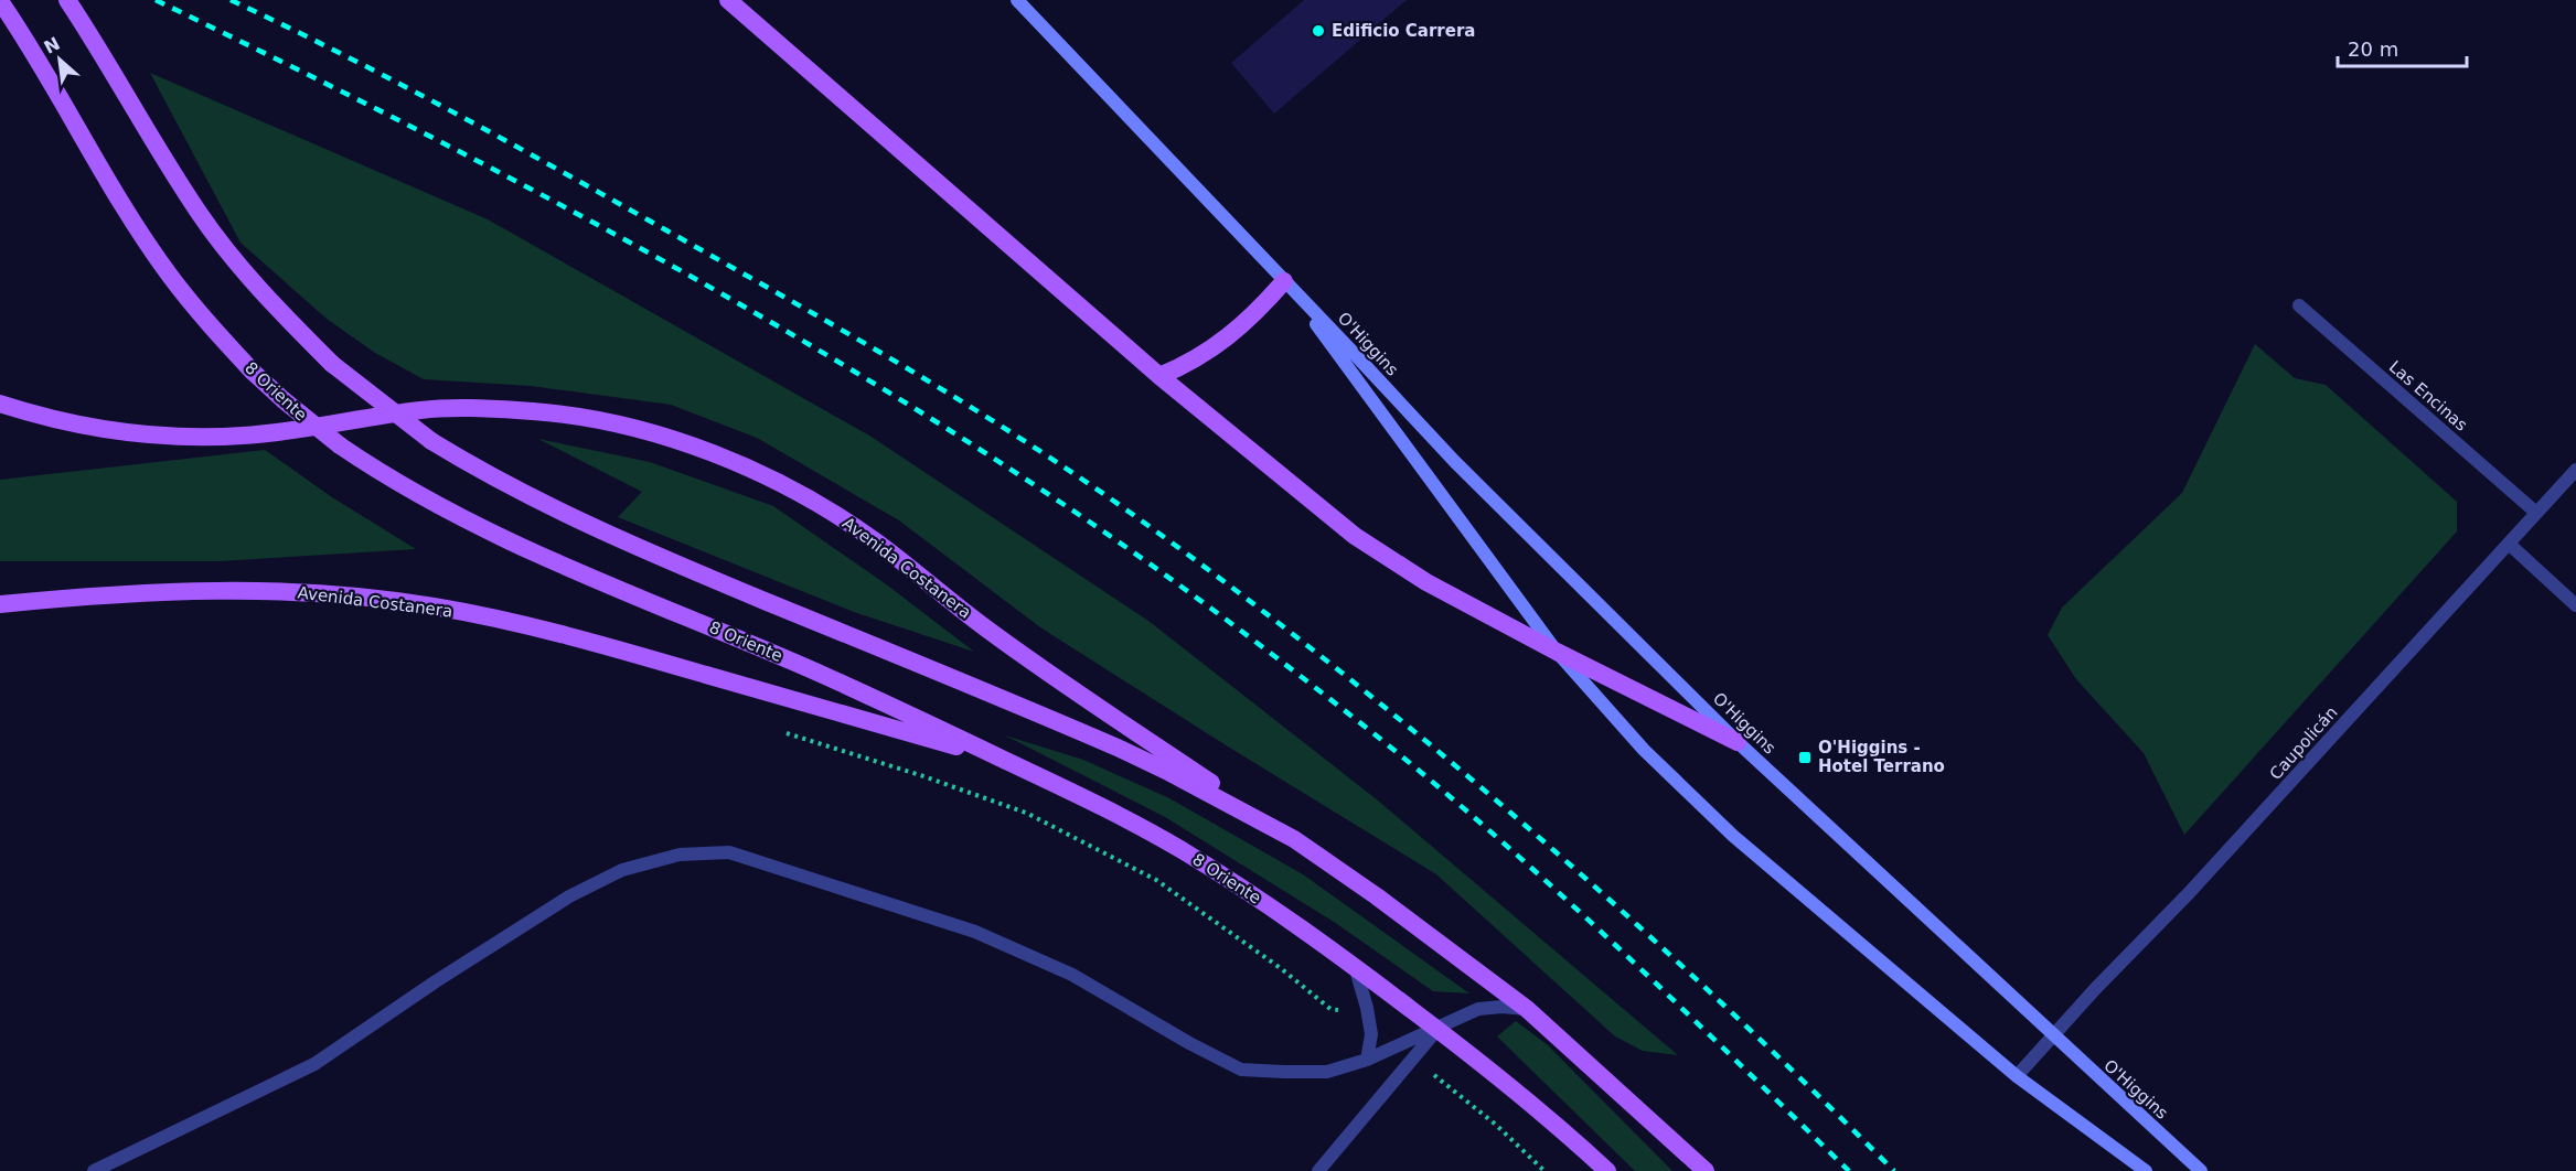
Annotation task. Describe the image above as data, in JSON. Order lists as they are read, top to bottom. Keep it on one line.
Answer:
{"streets":{"main road":["O'Higgins","8 Oriente","Avenida Costanera"],"street":["Las Encinas","Caupolicán"]},"crossings":[["O'Higgins","Caupolicán"],["8 Oriente","Avenida Costanera"],["Las Encinas","Caupolicán"]],"places":{"other":["Edificio Carrera"],"transit":["O'Higgins - Hotel Terrano"]},"scale_bar":"20 m","north":"top left"}
